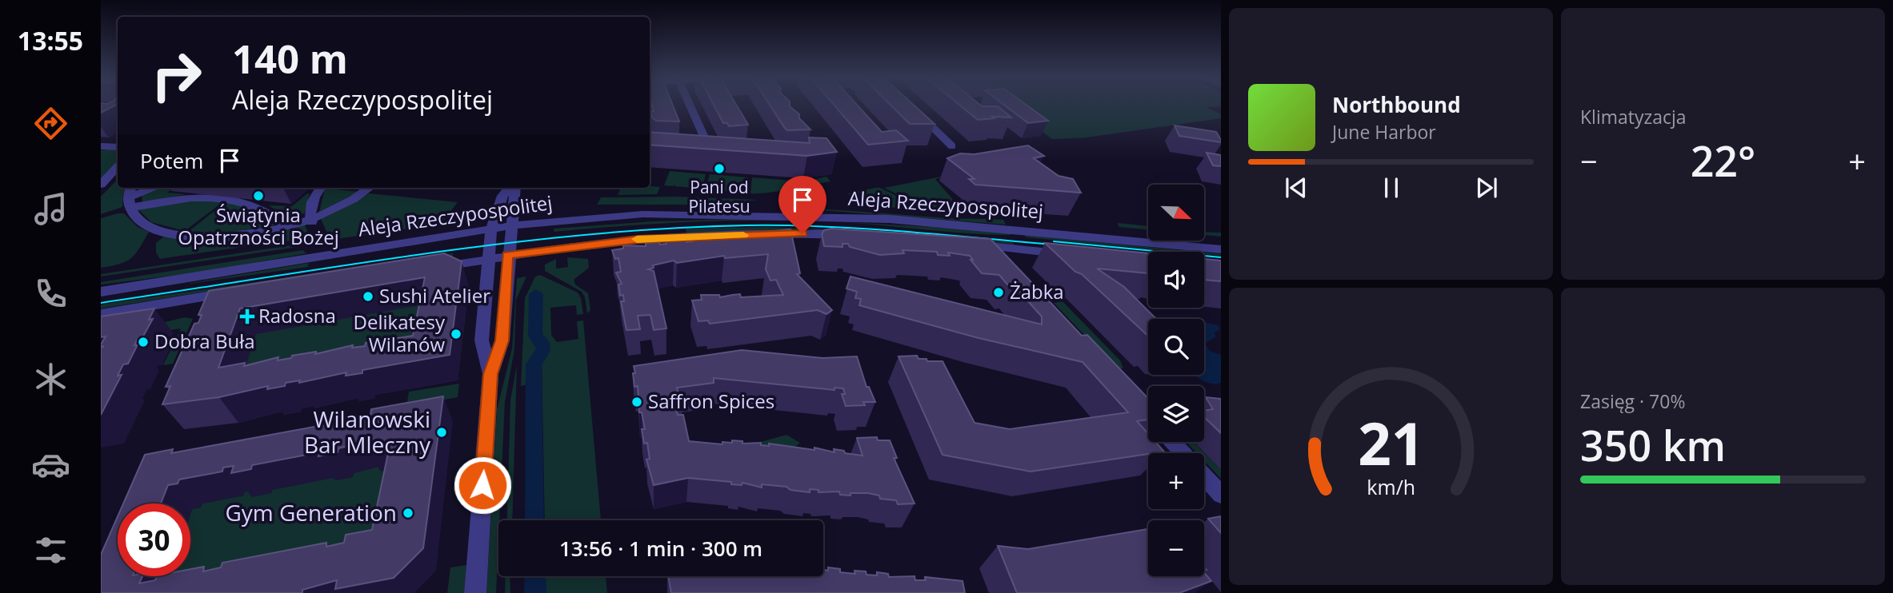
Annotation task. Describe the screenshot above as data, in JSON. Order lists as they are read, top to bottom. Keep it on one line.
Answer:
{"streets":{"street":["Aleja Rzeczypospolitej"]},"places":{"other":["Pani od Pilatesu","Świątynia Opatrzności Bożej","Żabka","Sushi Atelier","Delikatesy Wilanów","Dobra Buła","Saffron Spices","Wilanowski Bar Mleczny","Gym Generation"],"health":["Radosna"]},"north":"bottom right","page":{"tabs":"13:55","tile":["Klimatyzacja",["Zasięg · 70%","350 km"]],"turn":["140 m","Aleja Rzeczypospolitej"],"song":["Northbound","June Harbor"],"then":"Potem","heat":["−","22°","+"],"map_buttons":["+","−"],"limit":"30","trip":"13:56 · 1 min · 300 m","gauge":["21","km/h"]}}
